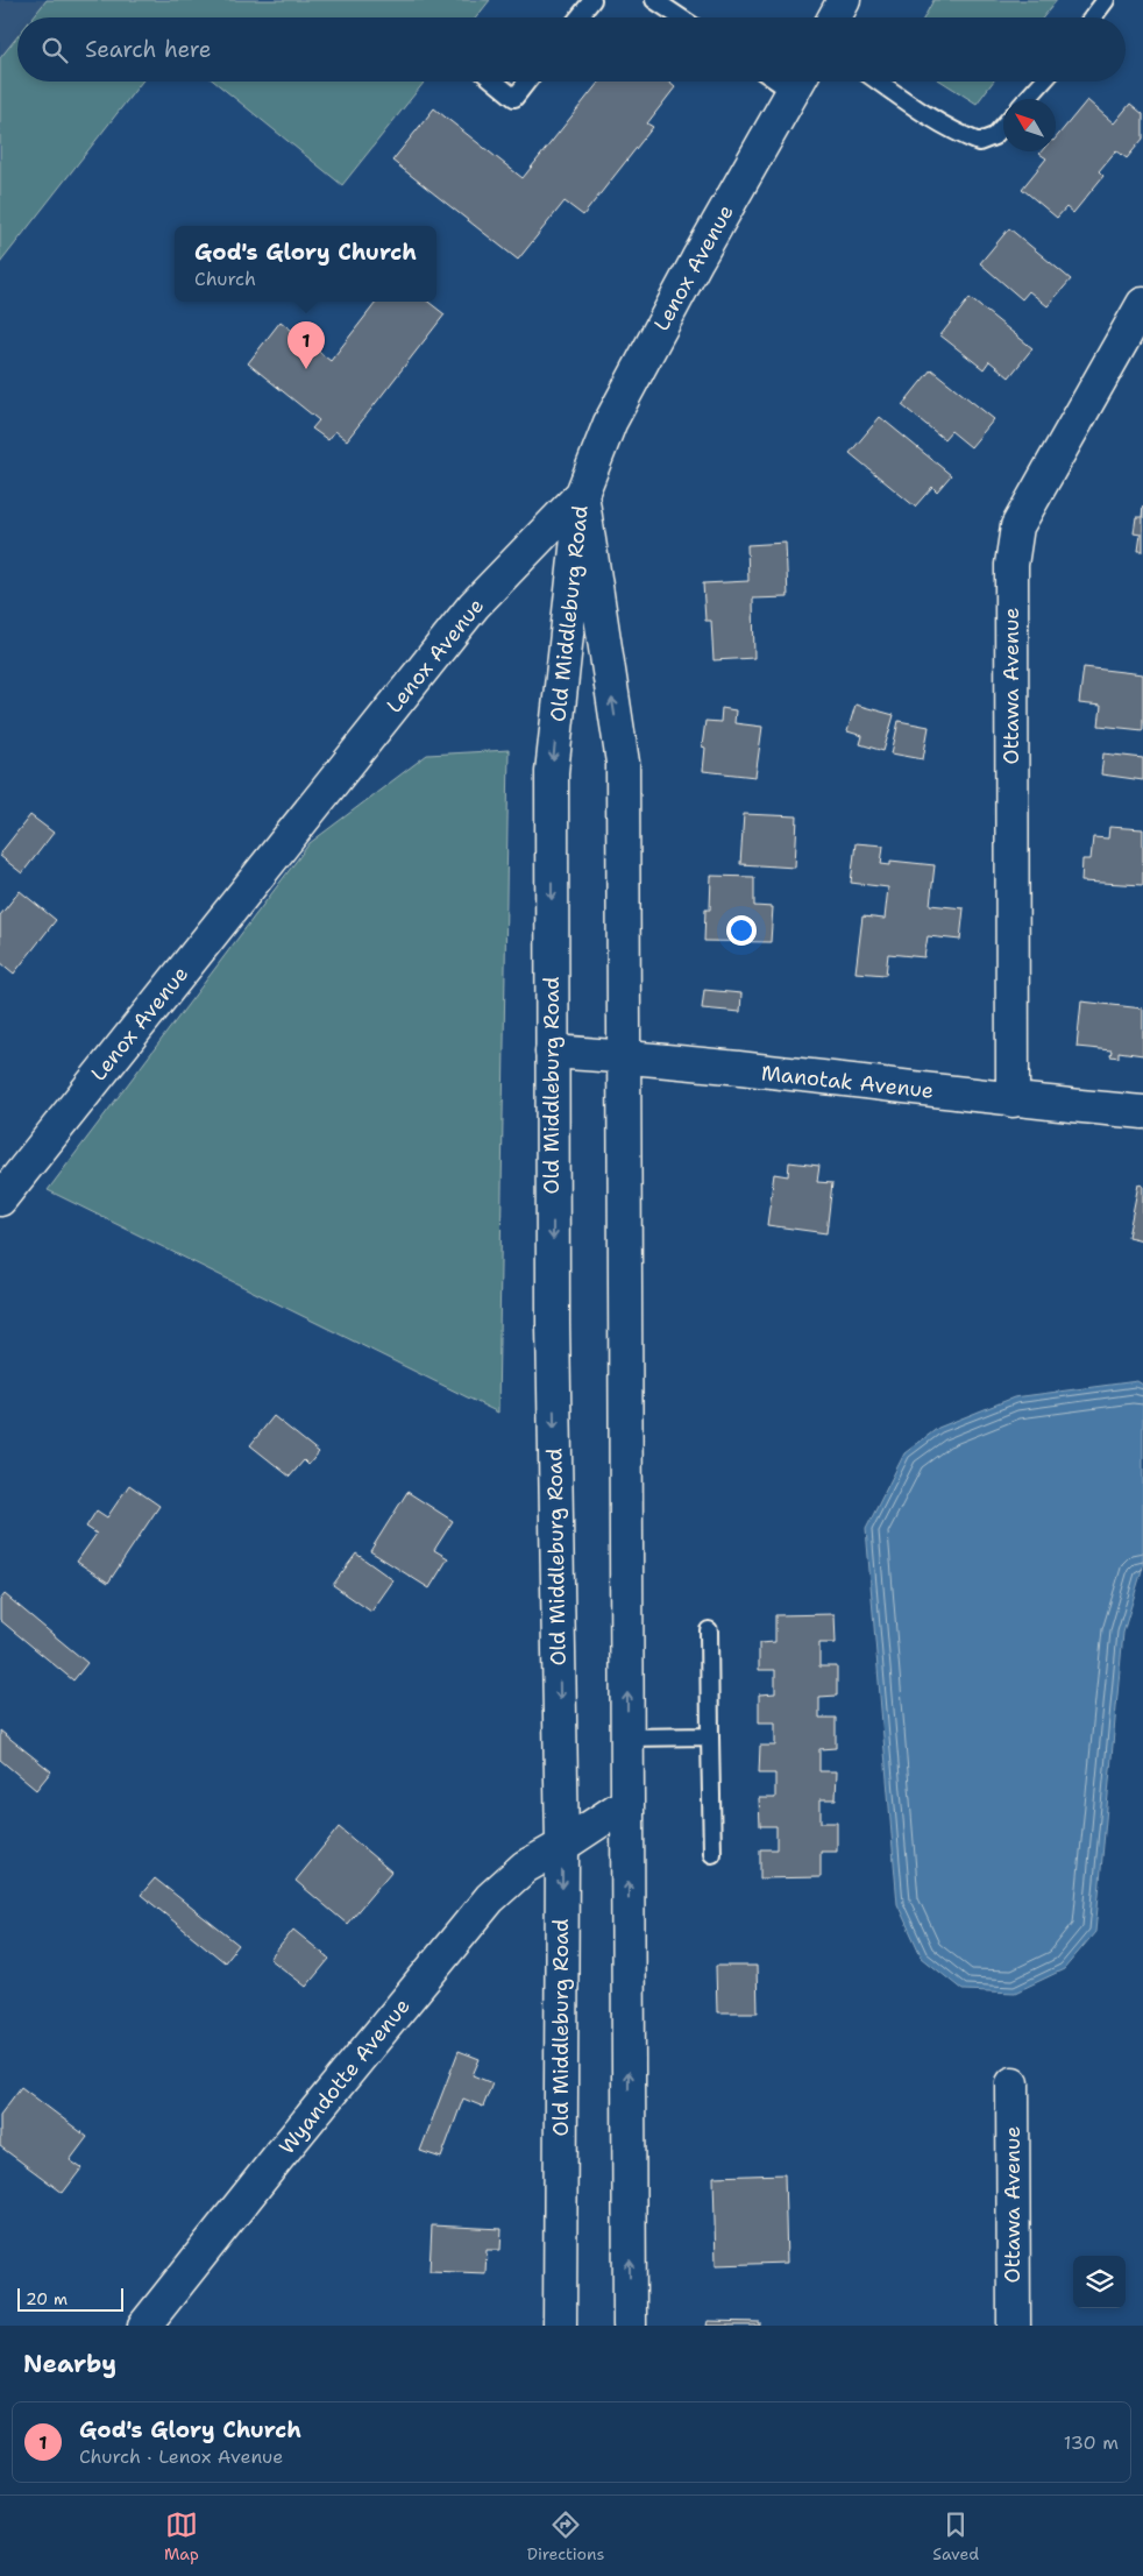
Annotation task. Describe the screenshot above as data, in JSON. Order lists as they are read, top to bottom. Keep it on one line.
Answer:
{"streets":{"main road":["Lenox Avenue","Old Middleburg Road","Ottawa Avenue","Manotak Avenue","Wyandotte Avenue"]},"crossings":[["Lenox Avenue","Old Middleburg Road"],["Old Middleburg Road","Manotak Avenue"],["Old Middleburg Road","Wyandotte Avenue"],["Ottawa Avenue","Manotak Avenue"]],"scale_bar":"20 m","north":"top left","page":{"search":"Search here","popup":["God's Glory Church","Church"],"pins":"1","scale":"20 m","heading":"Nearby","list":[{"mark":"1","name":"God's Glory Church","note":"Church · Lenox Avenue","value":"130 m"}],"nav":["Map","Directions","Saved"]}}
